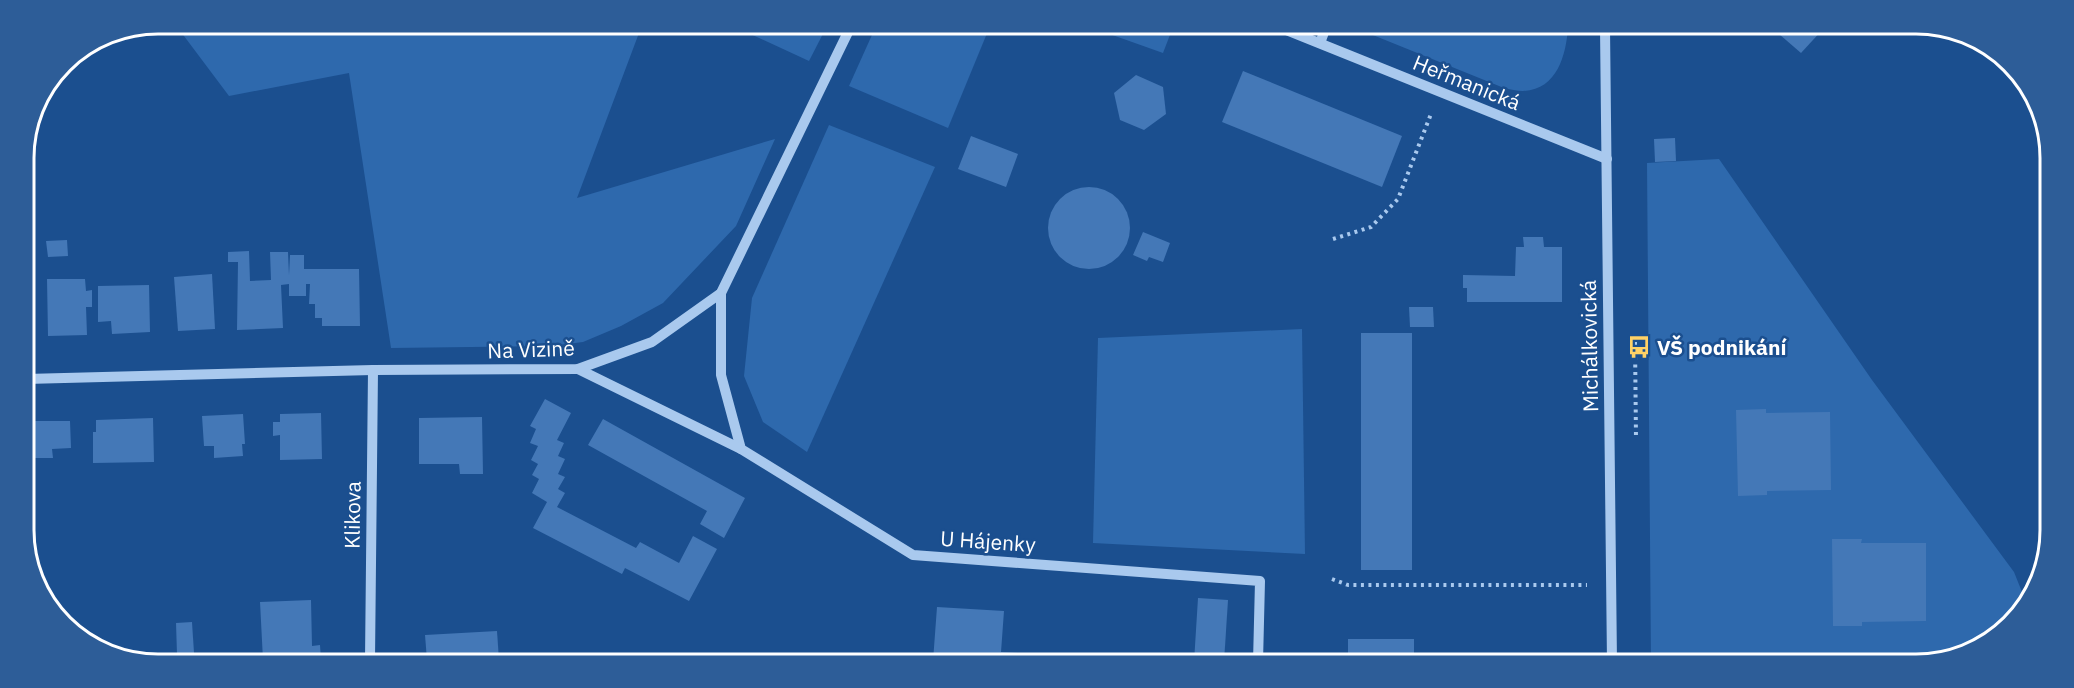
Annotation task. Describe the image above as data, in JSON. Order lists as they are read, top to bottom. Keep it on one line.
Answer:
{"streets":{"street":["Heřmanická","Michálkovická","Na Vizině","Klikova","U Hájenky"]},"crossings":[["Heřmanická","Michálkovická"],["Na Vizině","Klikova"],["Na Vizině","U Hájenky"]],"places":{"bus stop":["VŠ podnikání"]}}
